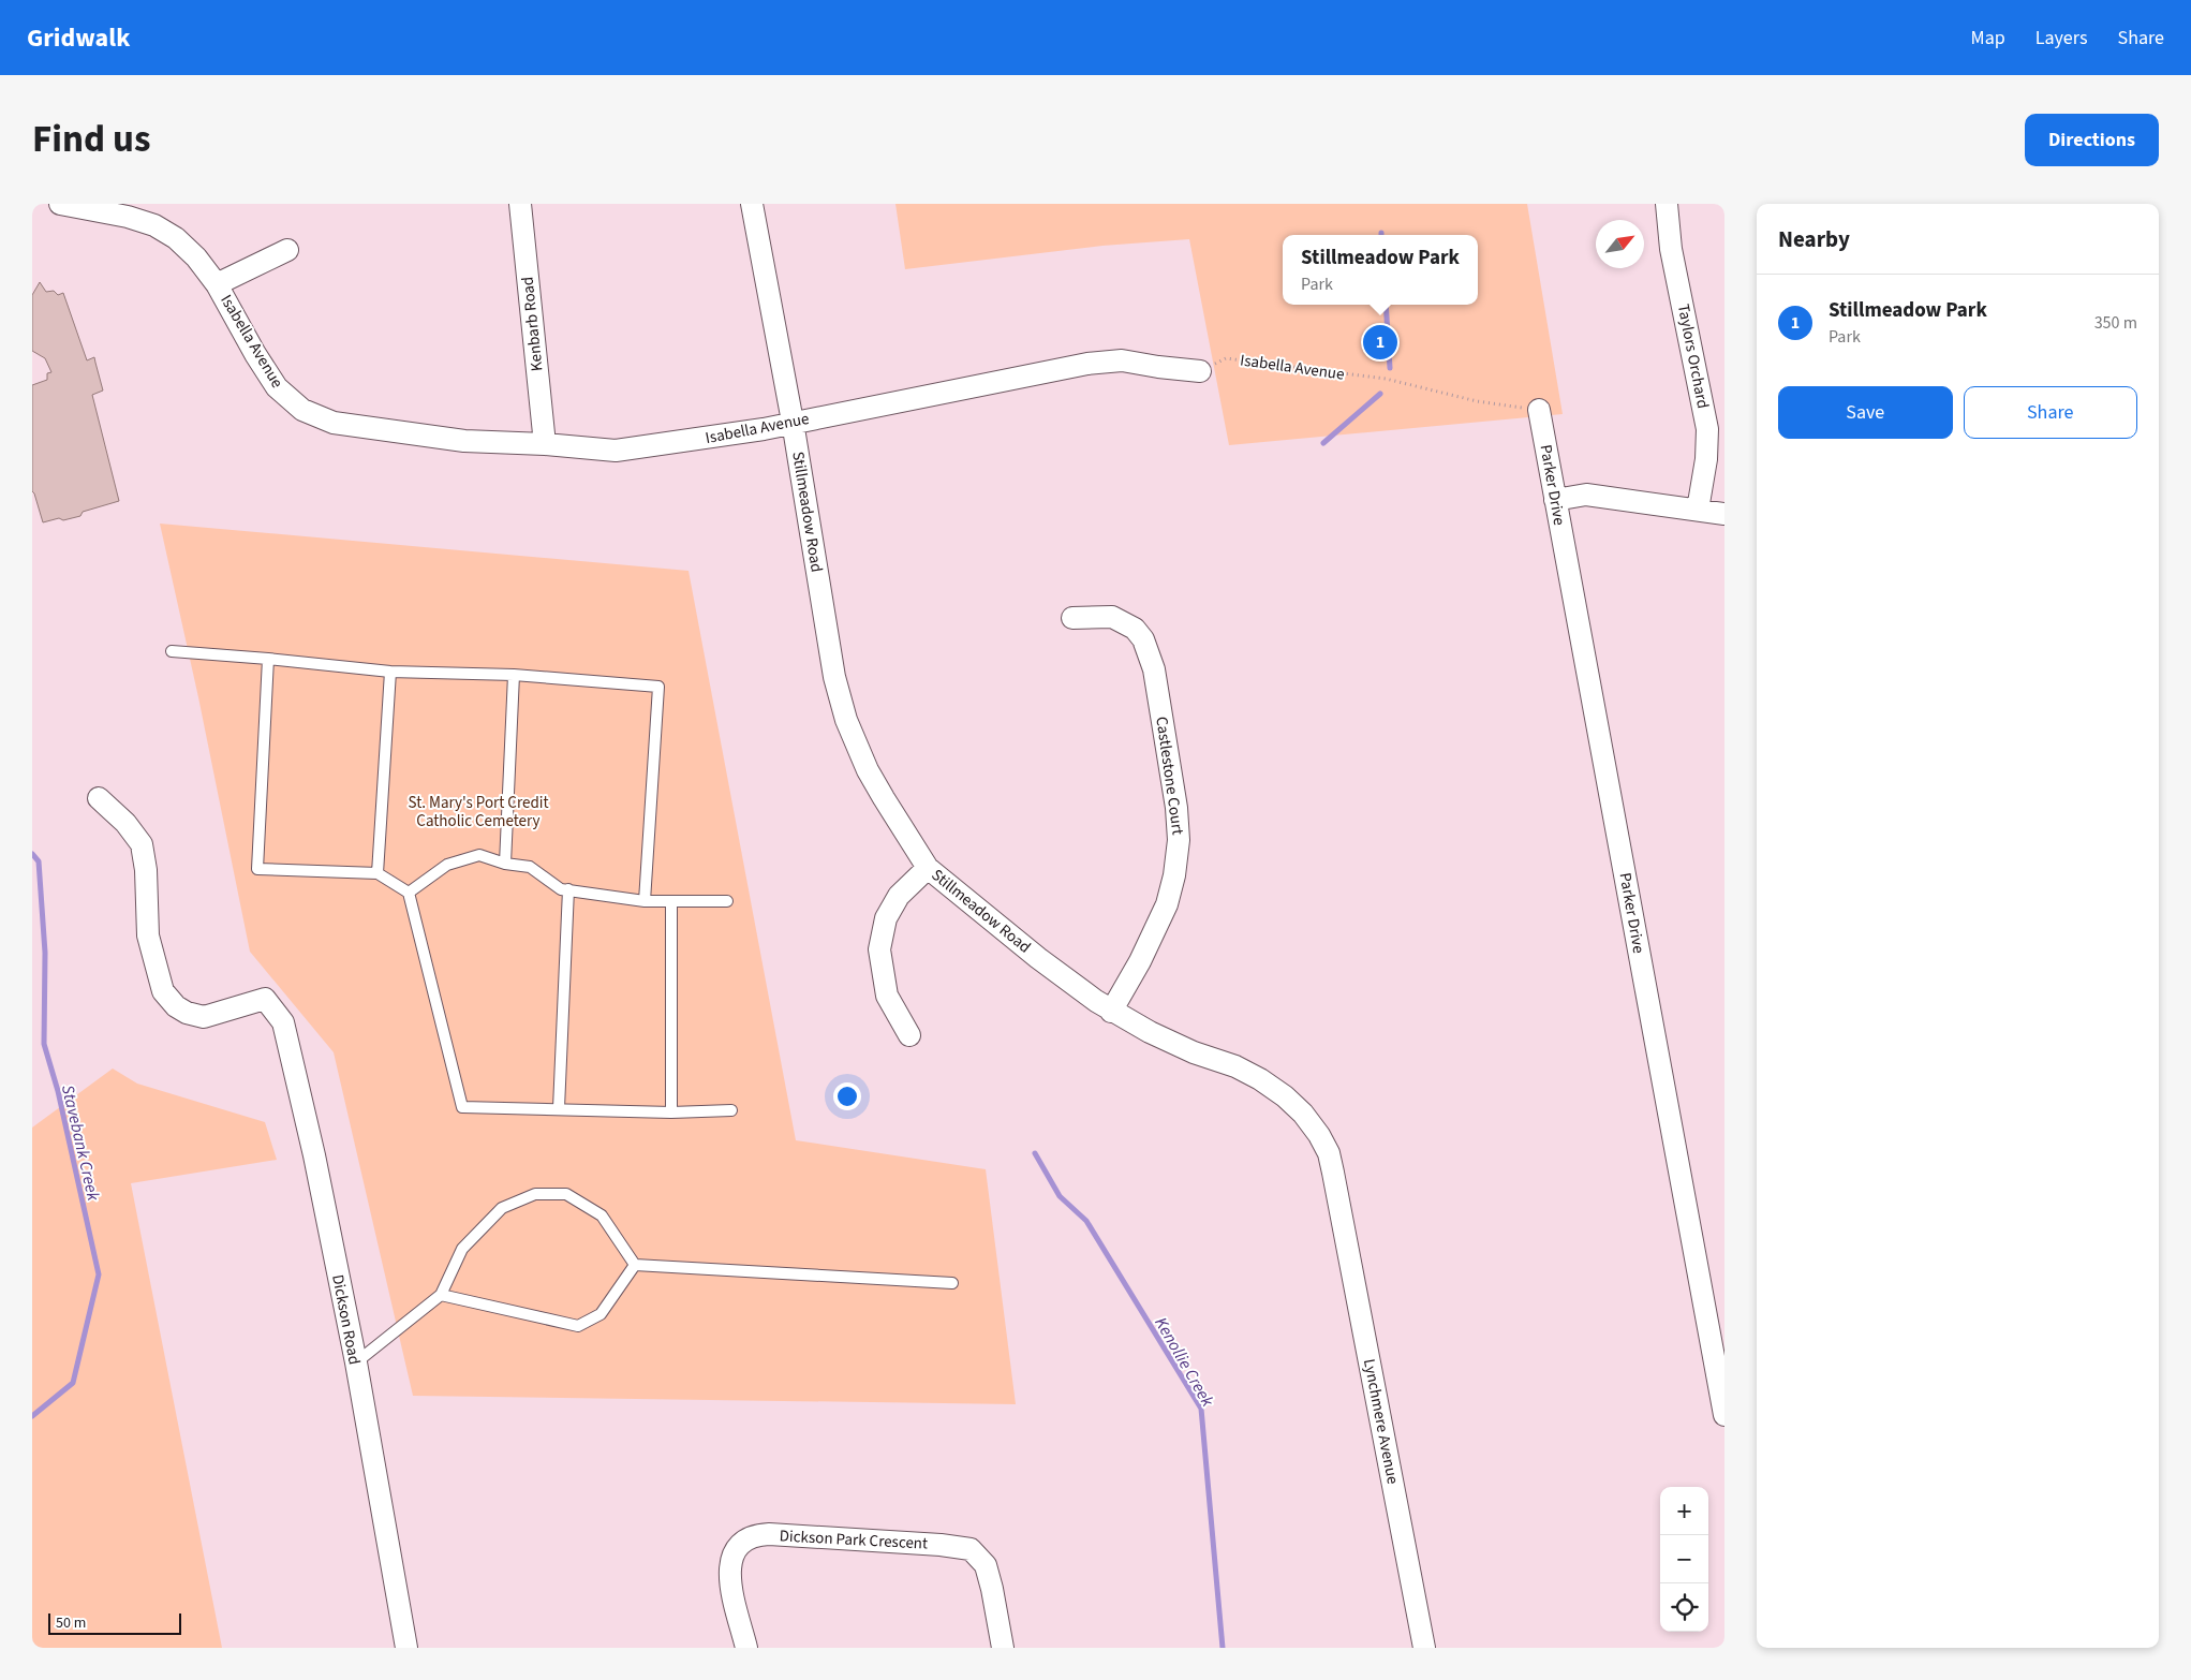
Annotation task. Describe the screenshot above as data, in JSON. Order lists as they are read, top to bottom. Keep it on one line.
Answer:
{"streets":{"street":["Kenbarb Road","Isabella Avenue","Taylors Orchard","Parker Drive","Stillmeadow Road","Castlestone Court","Dickson Road","Lynchmere Avenue","Dickson Park Crescent"]},"crossings":[["Kenbarb Road","Isabella Avenue"],["Isabella Avenue","Parker Drive"],["Isabella Avenue","Stillmeadow Road"],["Stillmeadow Road","Castlestone Court"],["Stillmeadow Road","Lynchmere Avenue"]],"water":["Stavebank Creek","Kenollie Creek"],"parks":["St. Mary's Port Credit Catholic Cemetery"],"scale_bar":"50 m","north":"top right","page":{"header":"Gridwalk","nav":["Map","Layers","Share"],"title":"Find us","buttons":["Directions",["Save","Share"]],"heading":"Nearby","popup":["Stillmeadow Park","Park"],"list":[{"mark":"1","name":"Stillmeadow Park","note":"Park","value":"350 m"}],"pins":"1","map_buttons":["+","−"],"scale":"50 m"}}
